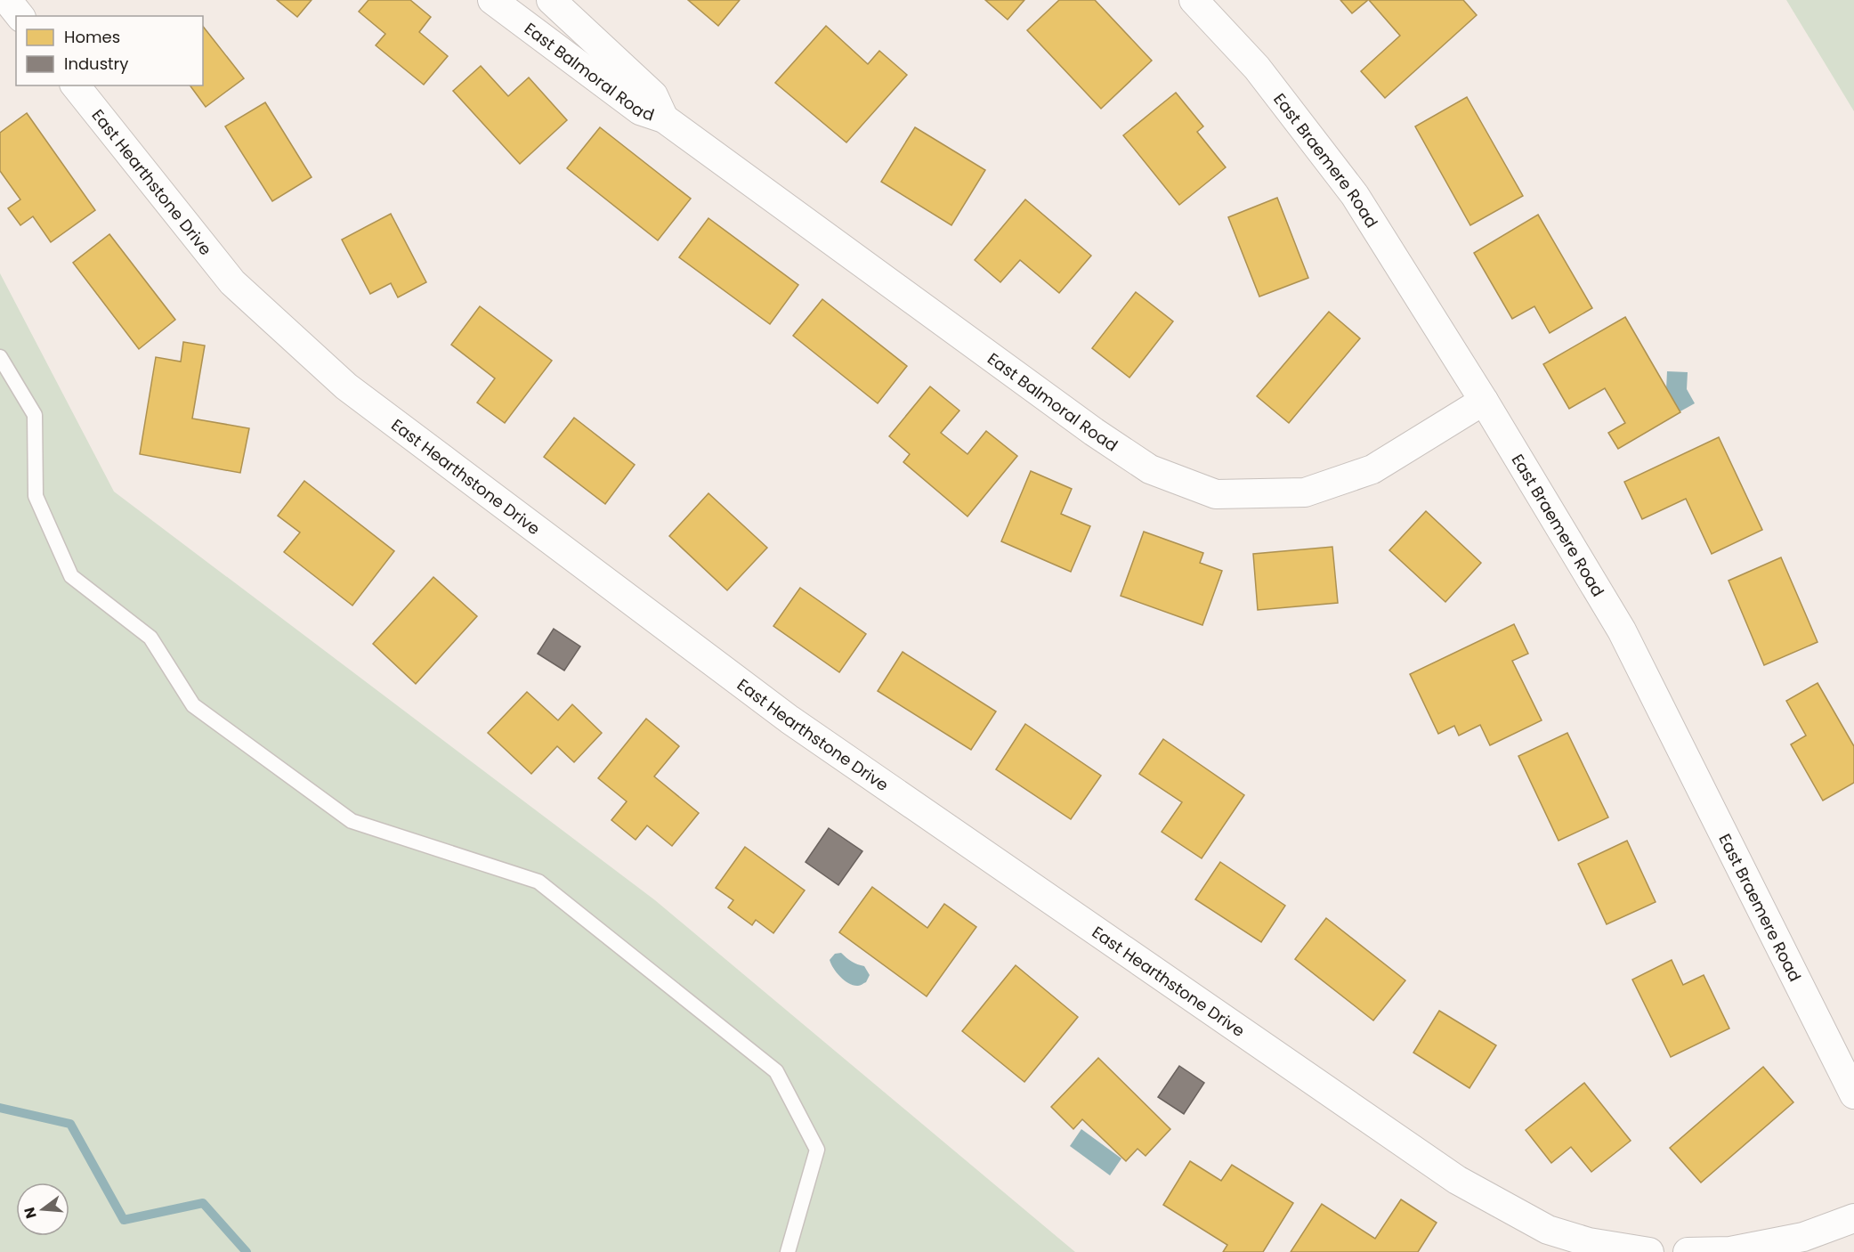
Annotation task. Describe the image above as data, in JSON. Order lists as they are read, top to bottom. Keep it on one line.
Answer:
{"streets":{"street":["East Balmoral Road","East Braemere Road","East Hearthstone Drive"]},"crossings":[["East Balmoral Road","East Braemere Road"]],"legend":["Homes","Industry"],"north":"left"}
